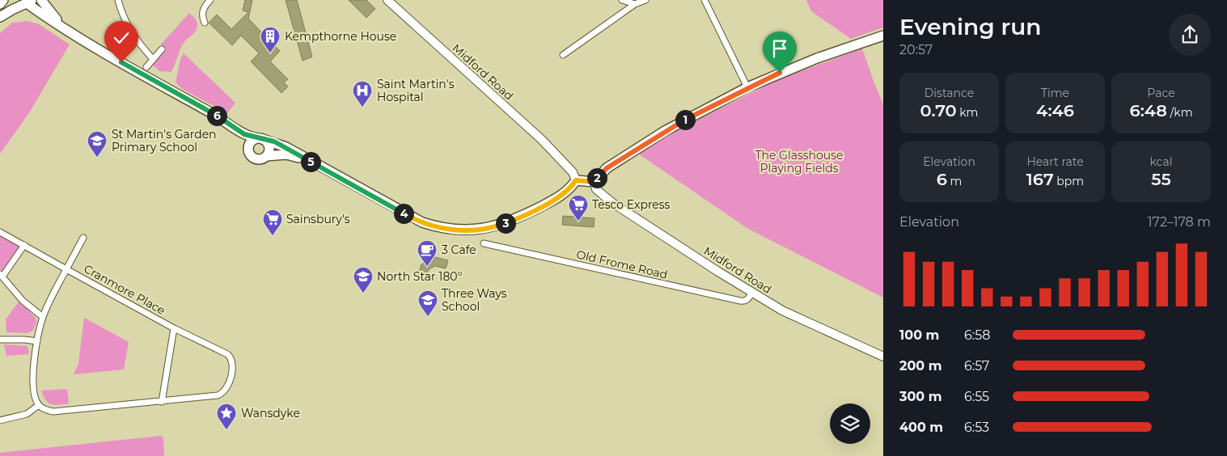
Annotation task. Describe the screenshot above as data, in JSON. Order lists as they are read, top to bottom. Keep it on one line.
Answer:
{"streets":{"main road":["Midford Road"],"street":["Old Frome Road","Cranmore Place"]},"crossings":[["Midford Road","Old Frome Road"]],"parks":["The Glasshouse Playing Fields"],"places":{"building":["Kempthorne House"],"hospital":["Saint Martin's Hospital"],"school or university":["St Martin's Garden Primary School","North Star 180°","Three Ways School"],"supermarket":["Tesco Express","Sainsbury's"],"cafe":["3 Cafe"],"place":["Wansdyke"]},"page":{"heading":["Evening run","20:57"],"stats":[["Distance","0.70 km"],["Time","4:46"],["Pace","6:48 /km"],["Elevation","6 m"],["Heart rate","167 bpm"],["kcal","55"]],"pins":["6","1","5","2","4","3"],"chart":["Elevation","172–178 m"],"list":[{"name":"100 m","note":"6:58"},{"name":"200 m","note":"6:57"},{"name":"300 m","note":"6:55"},{"name":"400 m","note":"6:53"}]}}
